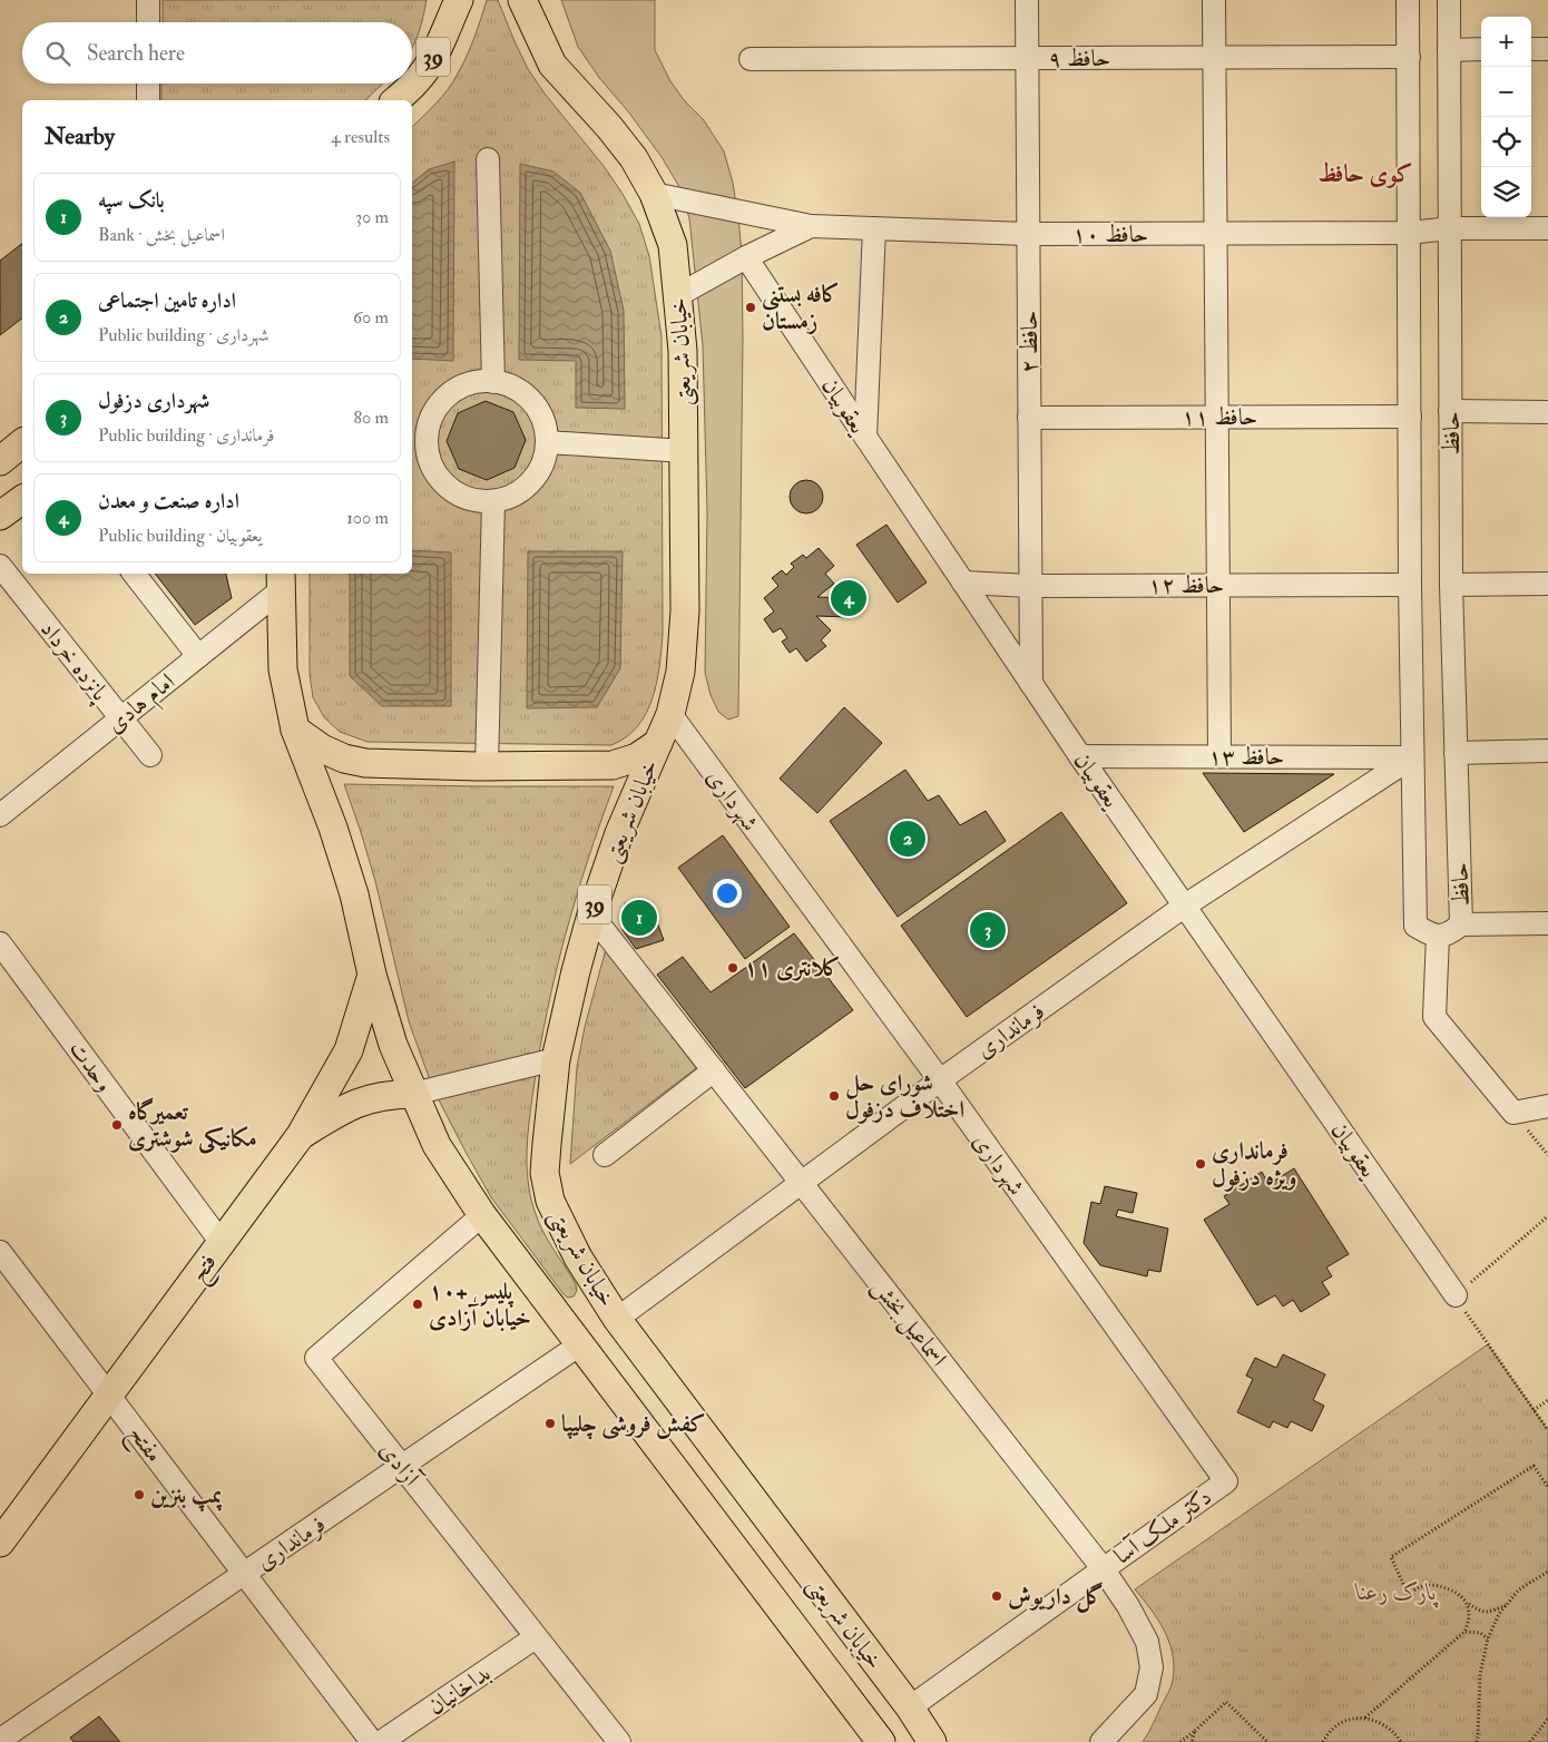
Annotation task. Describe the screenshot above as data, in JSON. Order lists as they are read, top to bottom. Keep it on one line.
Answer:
{"streets":{"main road":["39","خیابان شریعتی","فتح"],"street":["حافظ ۹","حافظ ۱۰","حافظ ۲","یعقوبیان","حافظ ۱۱","حافظ","حافظ ۱۲","پانزده خرداد","امام هادی","حافظ ۱۳","شهرداری","فرمانداری","وحدت","اسماعیل بخش","مفتح","آزادی","دکتر ملک آسا","بداخانیان"]},"crossings":[["حافظ ۹","حافظ ۲"],["حافظ ۹","حافظ"],["حافظ ۱۰","حافظ ۲"],["حافظ ۱۰","خیابان شریعتی"],["حافظ ۱۰","حافظ"],["حافظ ۲","یعقوبیان"],["حافظ ۲","حافظ ۱۱"],["حافظ ۲","حافظ ۱۲"],["خیابان شریعتی","امام هادی"],["خیابان شریعتی","شهرداری"],["خیابان شریعتی","فرمانداری"],["خیابان شریعتی","فتح"],["خیابان شریعتی","اسماعیل بخش"],["خیابان شریعتی","آزادی"],["خیابان شریعتی","دکتر ملک آسا"],["یعقوبیان","حافظ ۱۲"],["یعقوبیان","حافظ ۱۳"],["یعقوبیان","فرمانداری"],["حافظ ۱۱","حافظ"],["حافظ","حافظ ۱۲"],["حافظ","حافظ ۱۳"],["حافظ","فرمانداری"],["پانزده خرداد","امام هادی"],["حافظ ۱۳","فرمانداری"],["شهرداری","فرمانداری"],["شهرداری","دکتر ملک آسا"],["فرمانداری","اسماعیل بخش"],["فرمانداری","مفتح"],["فرمانداری","آزادی"],["وحدت","فتح"],["فتح","مفتح"],["اسماعیل بخش","دکتر ملک آسا"],["آزادی","بداخانیان"]],"districts":["کوی حافظ"],"parks":["پارک رعنا"],"places":["کافه بستنی زمستان","کلانتری ۱۱","شورای حل اختلاف دزفول","تعمیرگاه مکانیکی شوشتری","فرمانداری ویژه دزفول","پلیس +۱۰ خیابان آزادی","کفش فروشی چلیپا","پمپ بنزین","گل داریوش"],"page":{"map_buttons":["+","−"],"search":"Search here","heading":["Nearby","4 results"],"list":[{"mark":"1","name":"بانک سپه","note":"Bank · اسماعیل بخش","value":"30 m"},{"mark":"2","name":"اداره تامین اجتماعی","note":"Public building · شهرداری","value":"60 m"},{"mark":"3","name":"شهرداری دزفول","note":"Public building · فرمانداری","value":"80 m"},{"mark":"4","name":"اداره صنعت و معدن","note":"Public building · یعقوبیان","value":"100 m"}],"pins":["4","2","1","3"]}}
